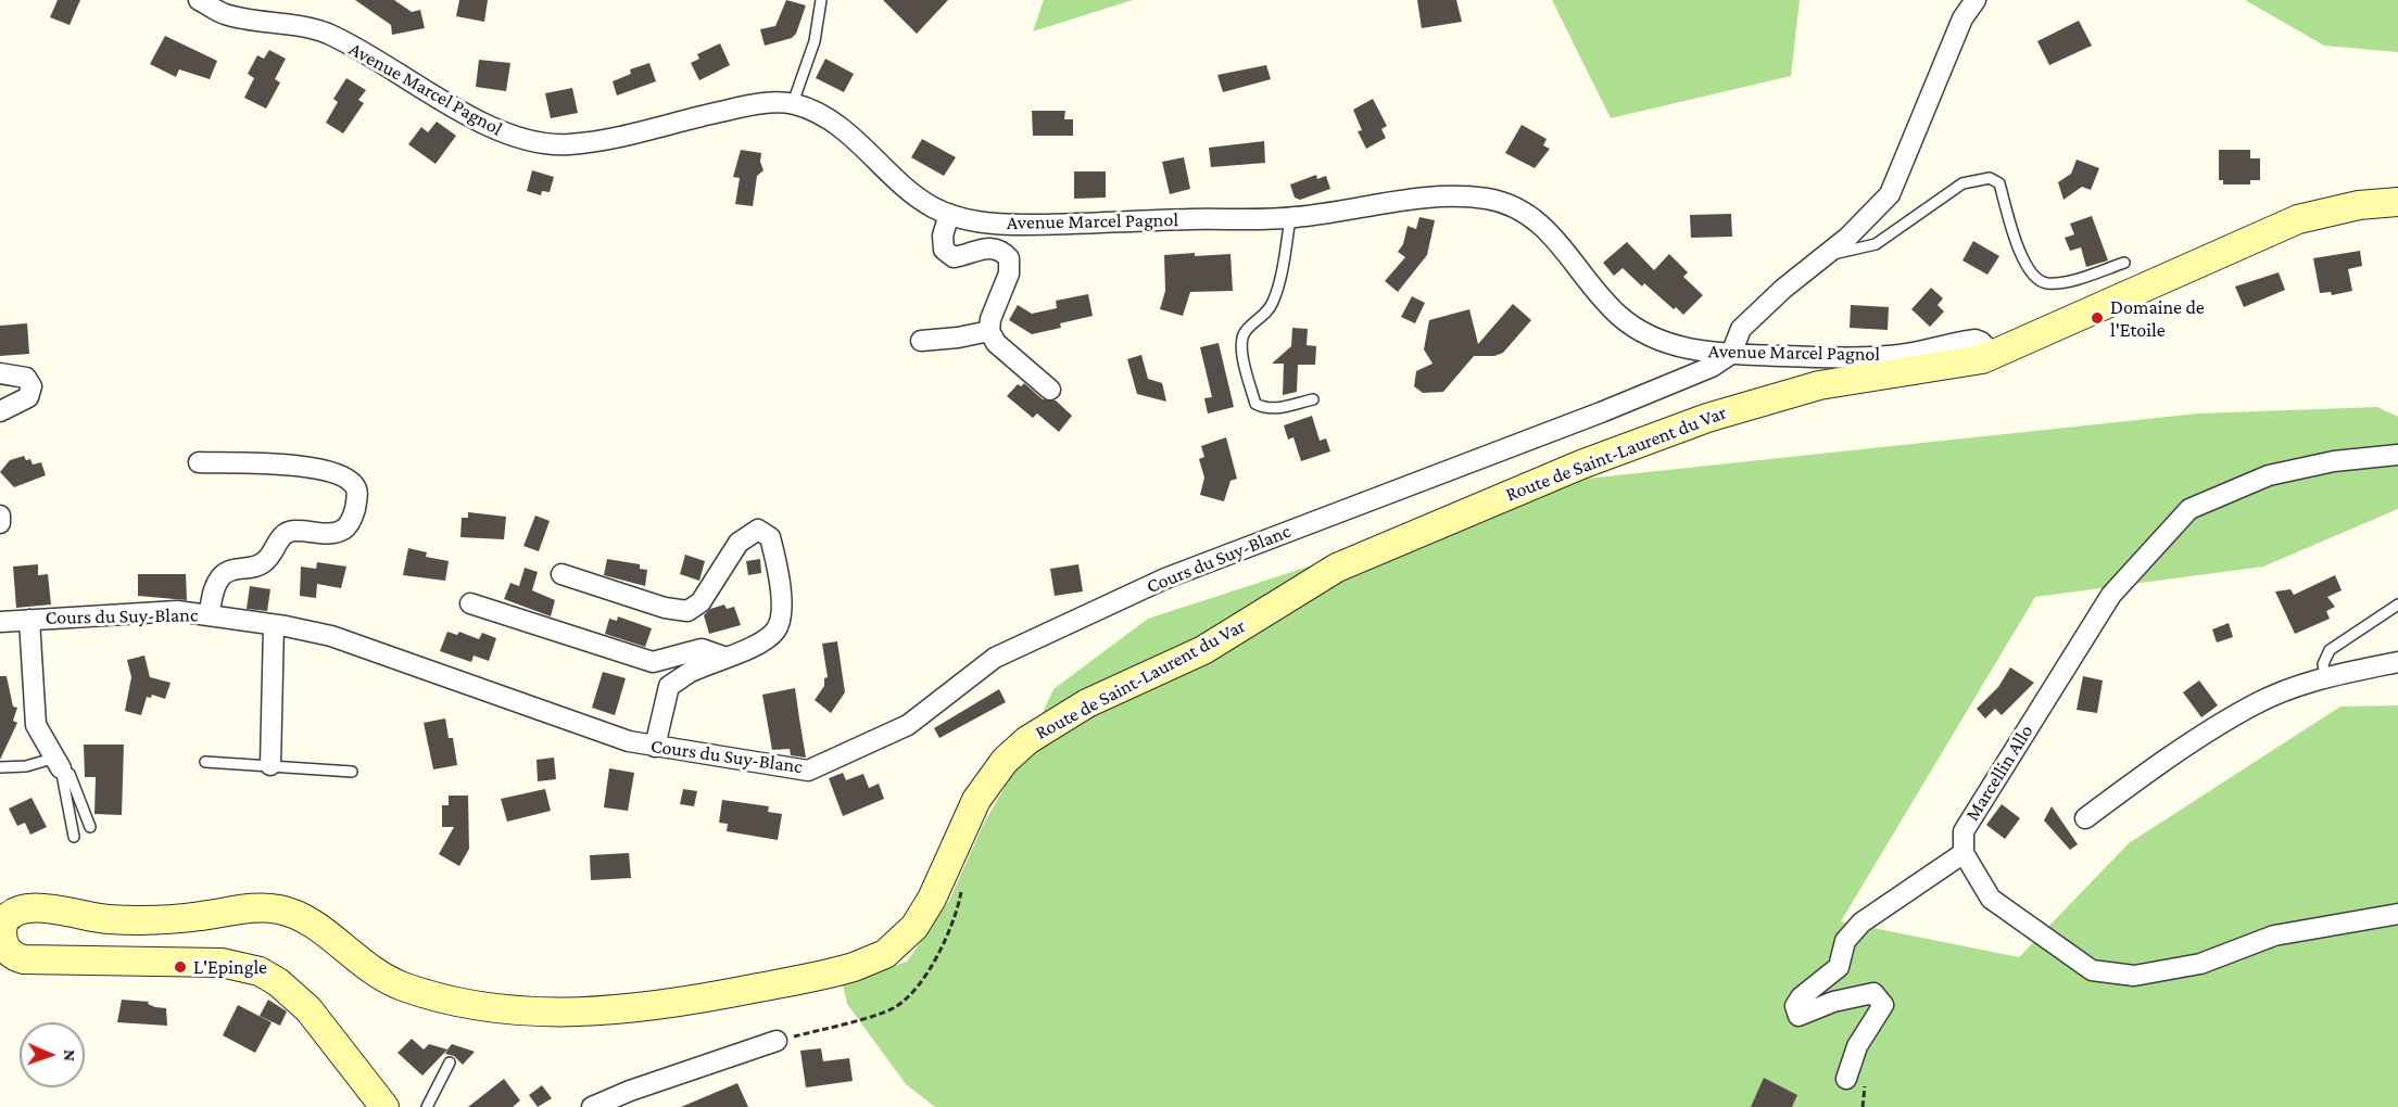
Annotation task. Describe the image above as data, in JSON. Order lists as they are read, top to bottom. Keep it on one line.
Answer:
{"streets":{"main road":["Route de Saint-Laurent du Var"],"street":["Avenue Marcel Pagnol","Cours du Suy-Blanc","Marcellin Allo"]},"crossings":[["Avenue Marcel Pagnol","Route de Saint-Laurent du Var"],["Avenue Marcel Pagnol","Cours du Suy-Blanc"]],"places":["Domaine de l'Etoile","L'Epingle"],"north":"right"}
